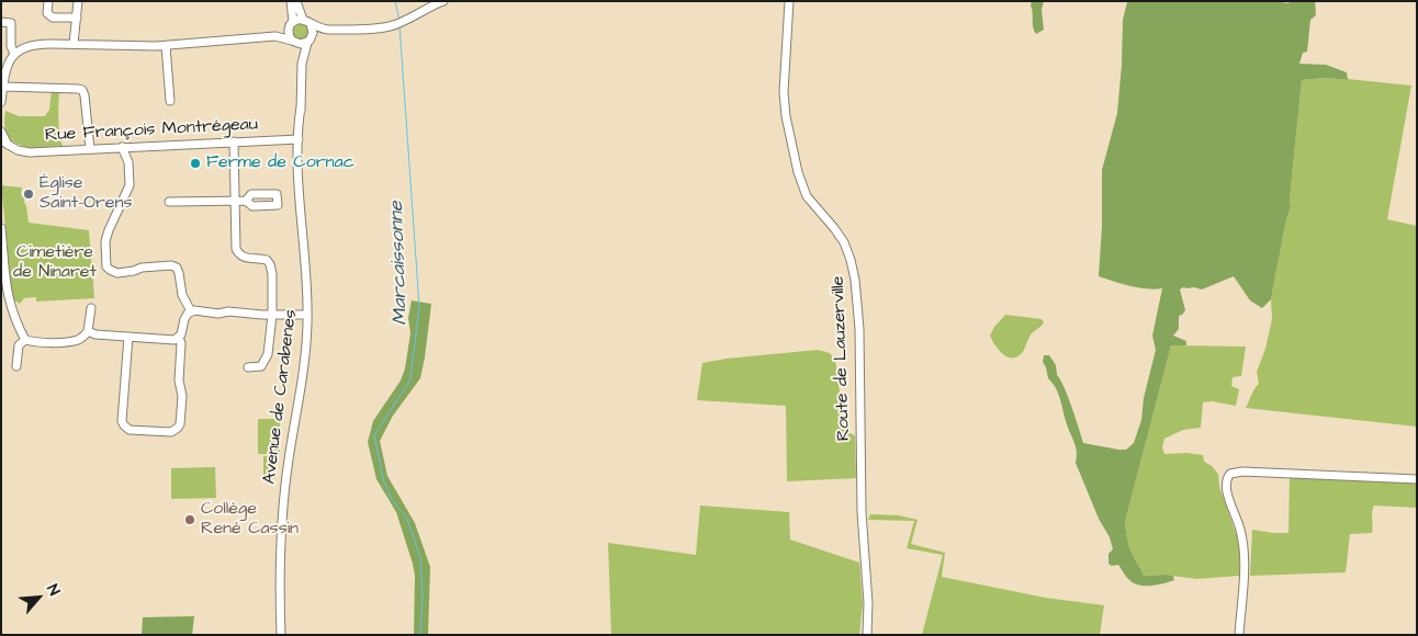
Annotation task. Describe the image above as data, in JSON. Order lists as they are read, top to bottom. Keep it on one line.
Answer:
{"streets":{"street":["Rue François Montrégeau","Route de Lauzerville","Avenue de Carabenes"]},"crossings":[["Rue François Montrégeau","Avenue de Carabenes"]],"water":["Marcaissonne"],"parks":["Cimetière de Ninaret"],"places":["Ferme de Cornac","Église Saint-Orens","Collège René Cassin"],"north":"top right"}
